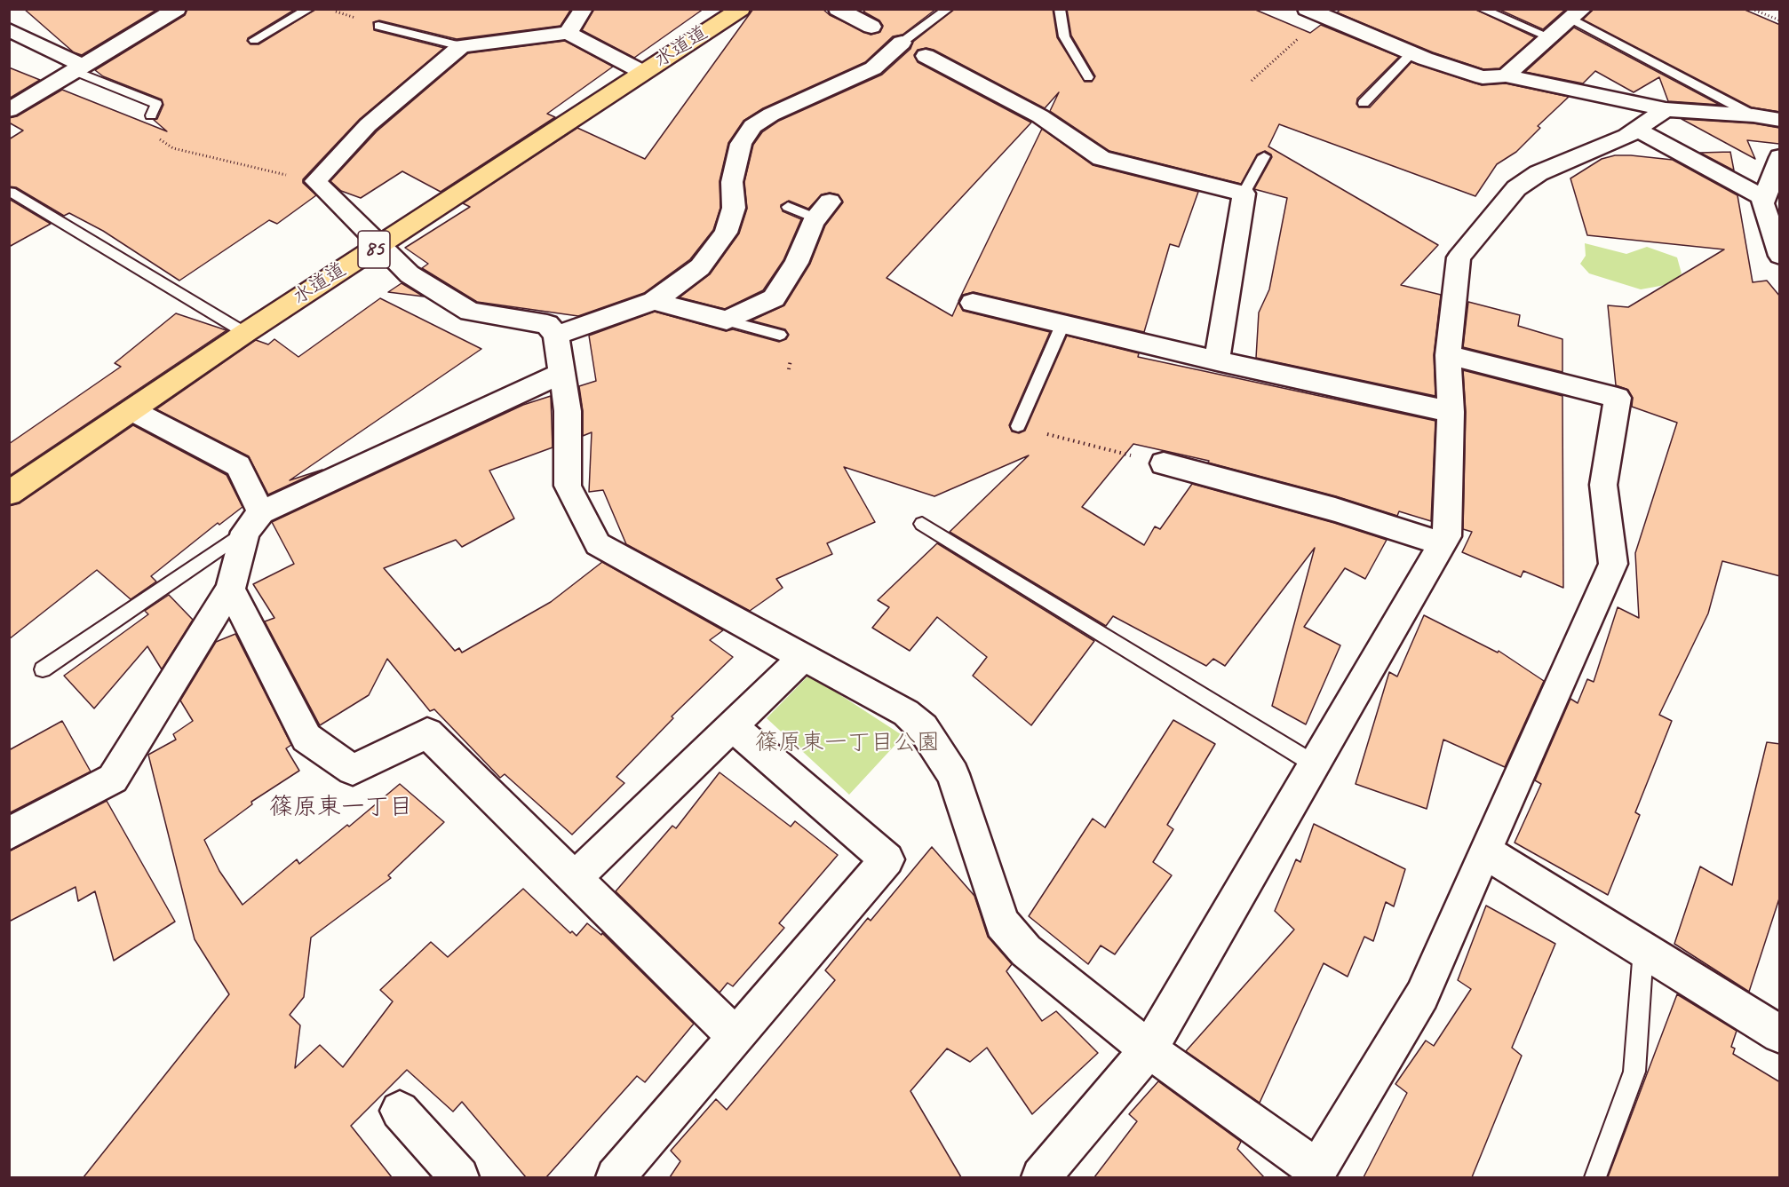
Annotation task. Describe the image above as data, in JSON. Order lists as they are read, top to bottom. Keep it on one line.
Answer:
{"streets":{"main road":["水道道","85"]},"districts":["篠原東一丁目"],"parks":["篠原東一丁目公園"]}
